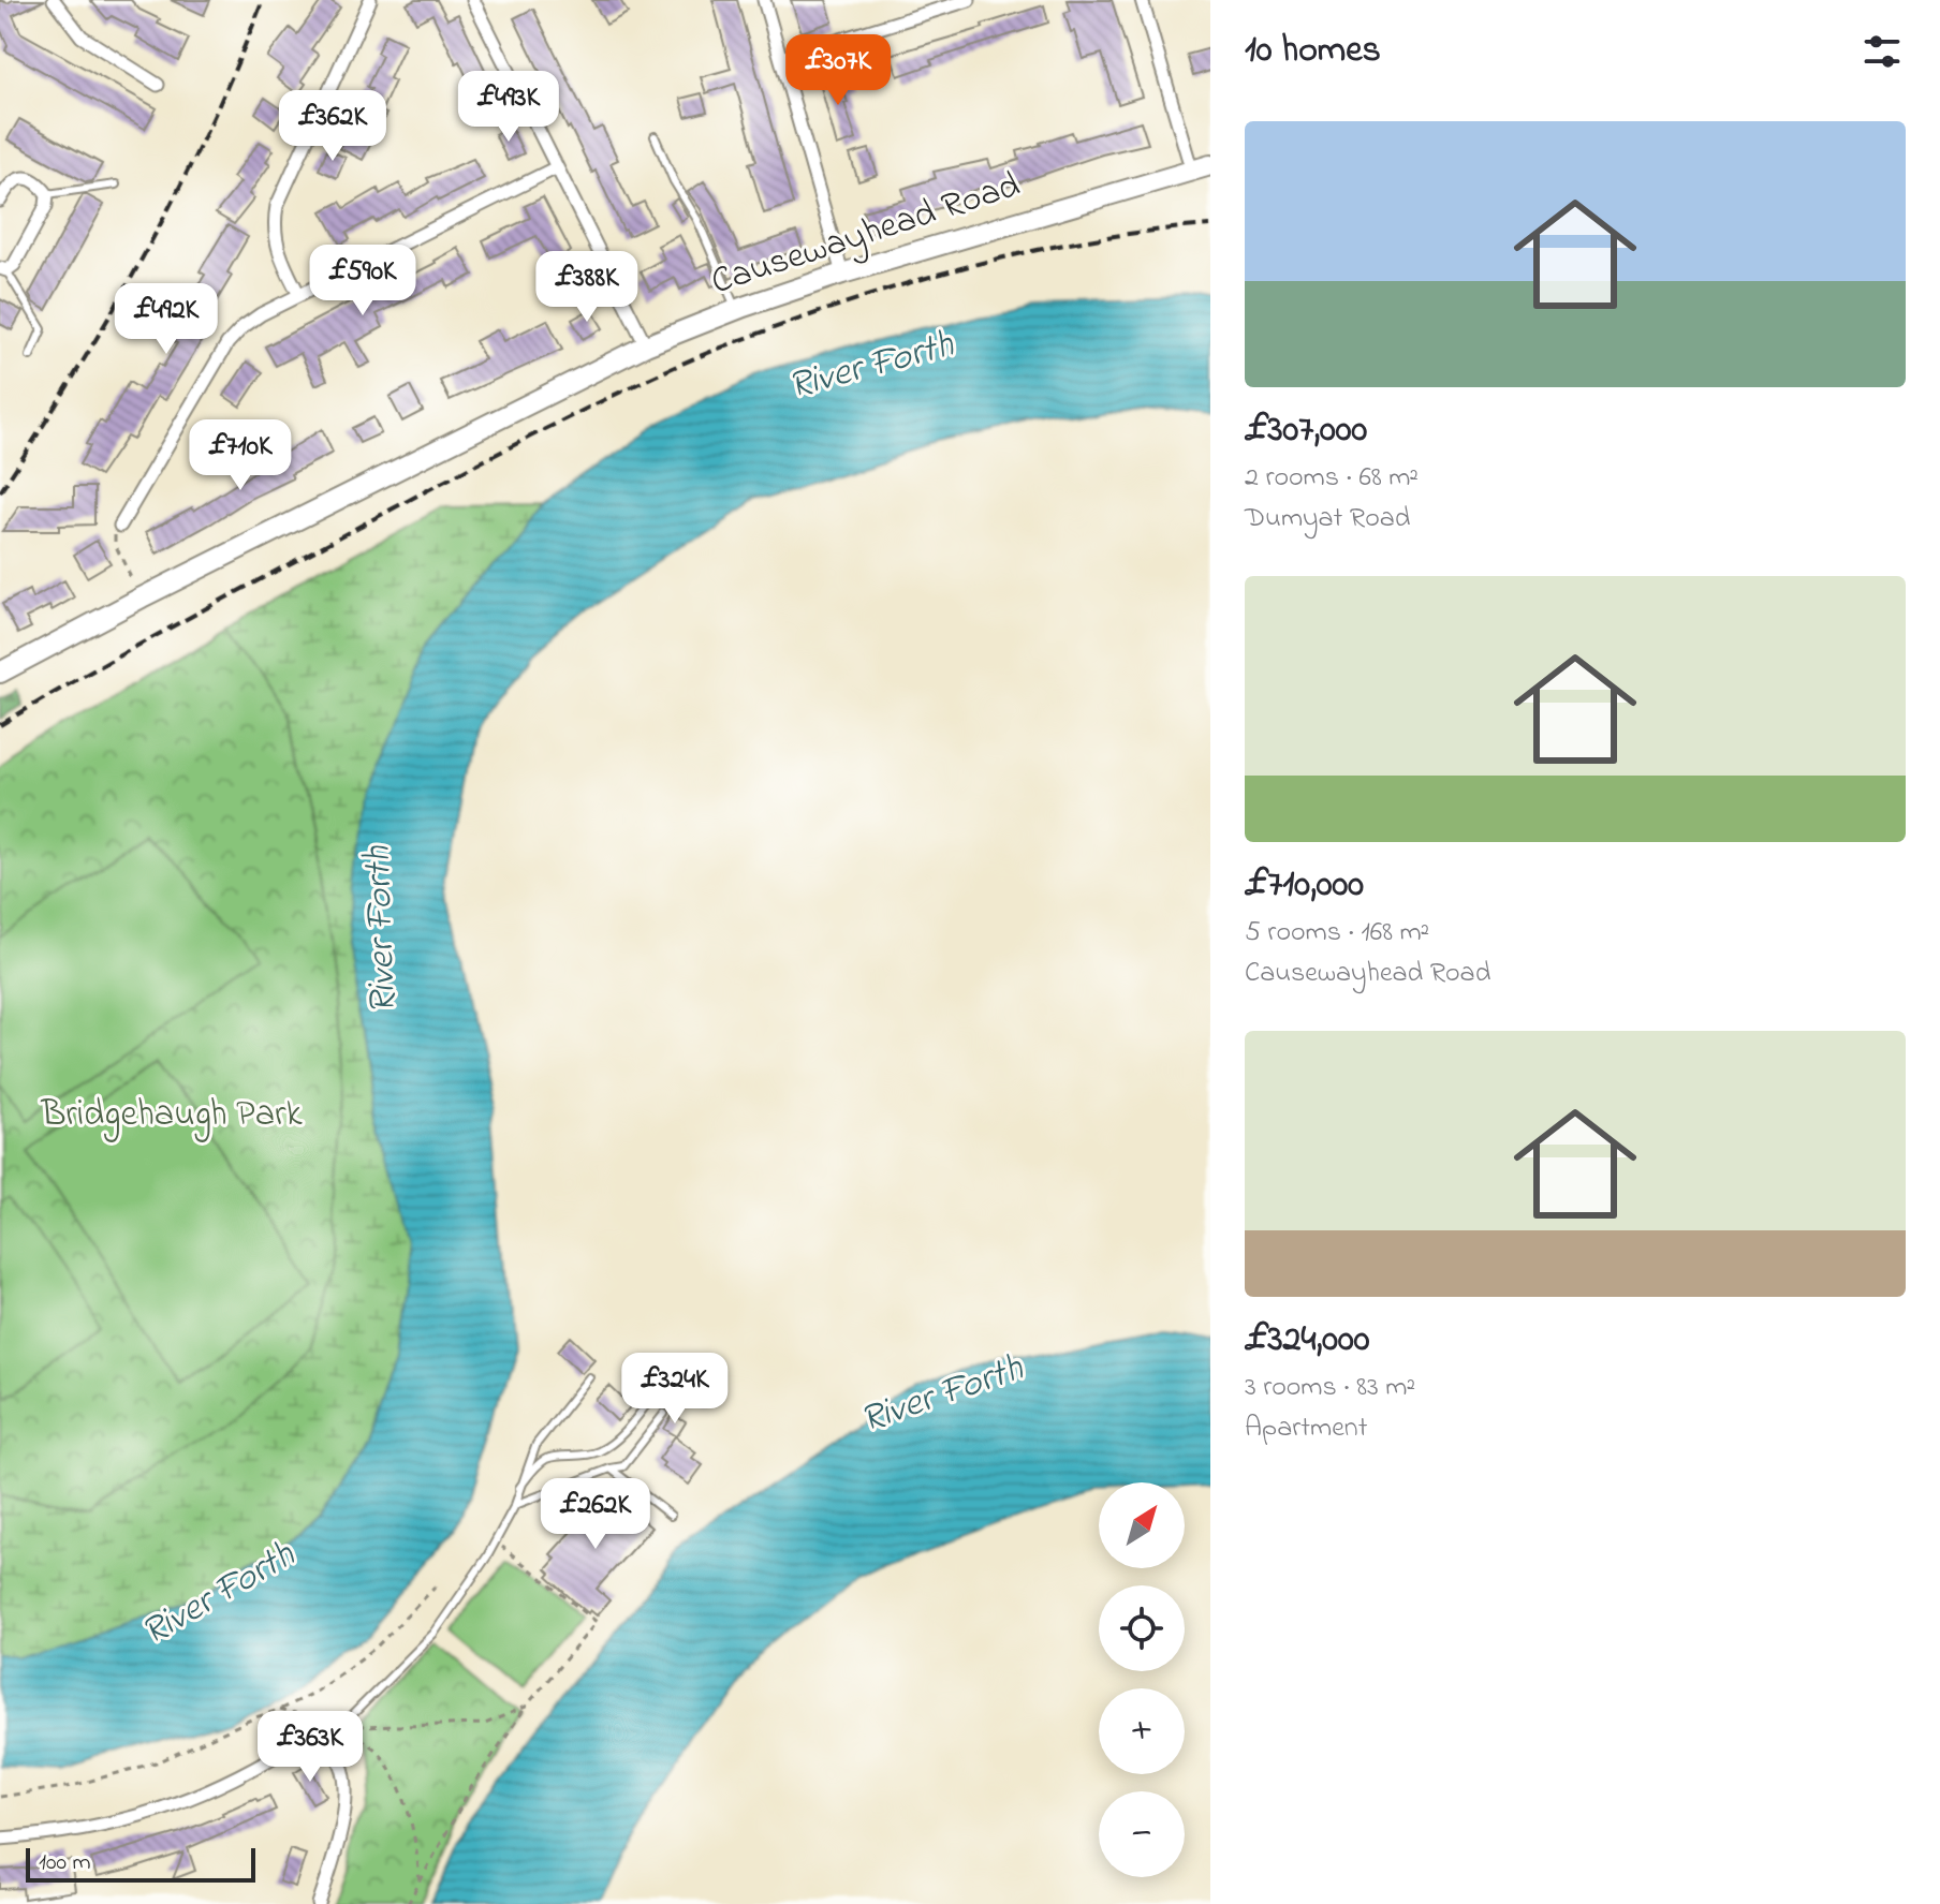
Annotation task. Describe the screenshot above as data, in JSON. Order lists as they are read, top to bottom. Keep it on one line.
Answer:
{"streets":{"main road":["Causewayhead Road"]},"water":["River Forth"],"parks":["Bridgehaugh Park"],"scale_bar":"100 m","north":"top right","page":{"heading":"10 homes","price":["£307K","£493K","£362K","£590K","£388K","£492K","£710K","£324K","£262K","£363K"],"list":[{"name":"£307,000","note":"2 rooms · 68 m² · Dumyat Road"},{"name":"£710,000","note":"5 rooms · 168 m² · Causewayhead Road"},{"name":"£324,000","note":"3 rooms · 83 m² · Apartment"}],"map_buttons":["+","−"],"scale":"100 m"}}
